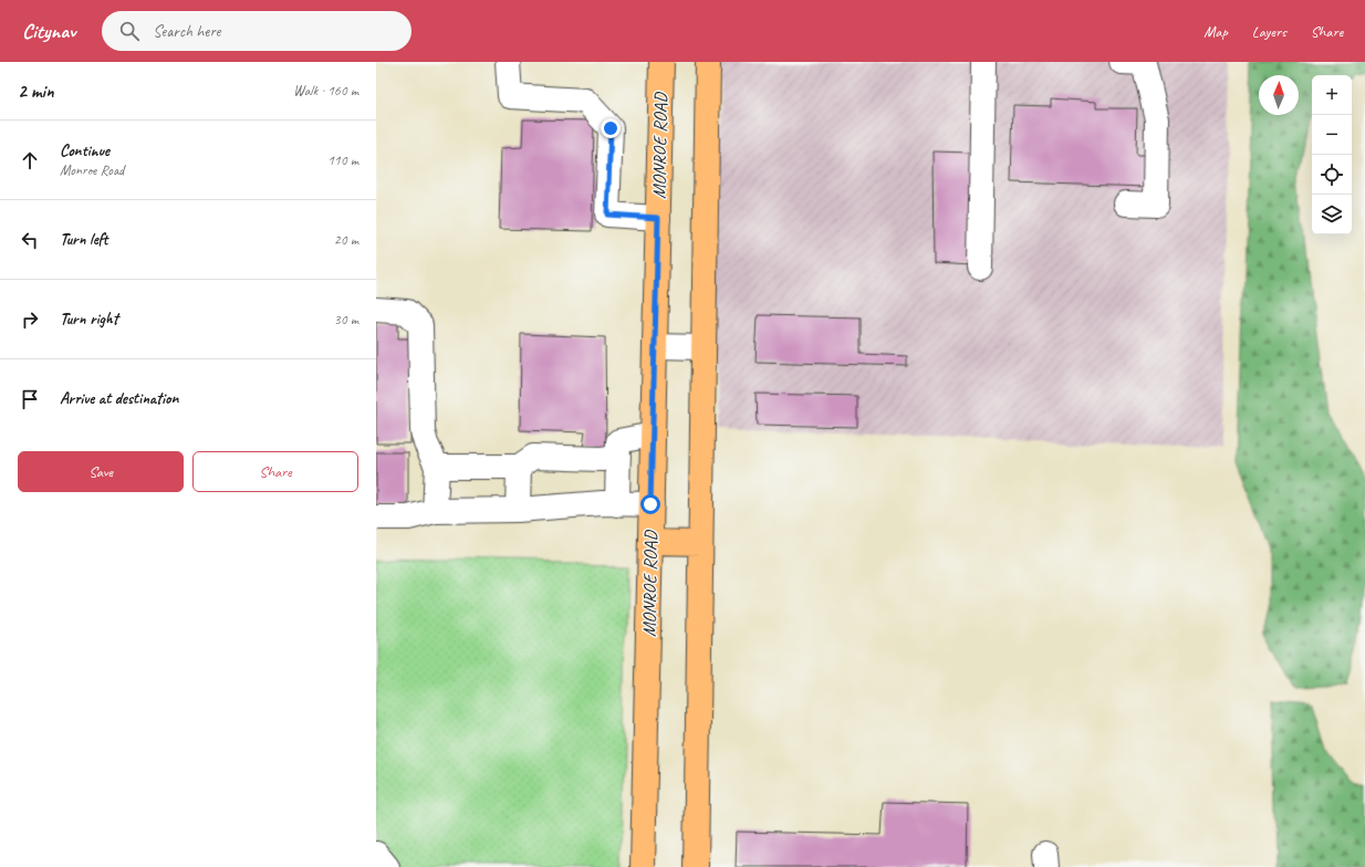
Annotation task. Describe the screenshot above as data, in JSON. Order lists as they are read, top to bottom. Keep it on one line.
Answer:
{"streets":{"main road":["MONROE ROAD"]},"north":"top","page":{"header":"Citynav","search":"Search here","nav":["Map","Layers","Share"],"heading":["2 min","Walk · 160 m"],"map_buttons":["+","−"],"list":[["Continue","Monroe Road","110 m"],["Turn left","20 m"],["Turn right","30 m"],"Arrive at destination"],"buttons":["Save","Share"]}}
